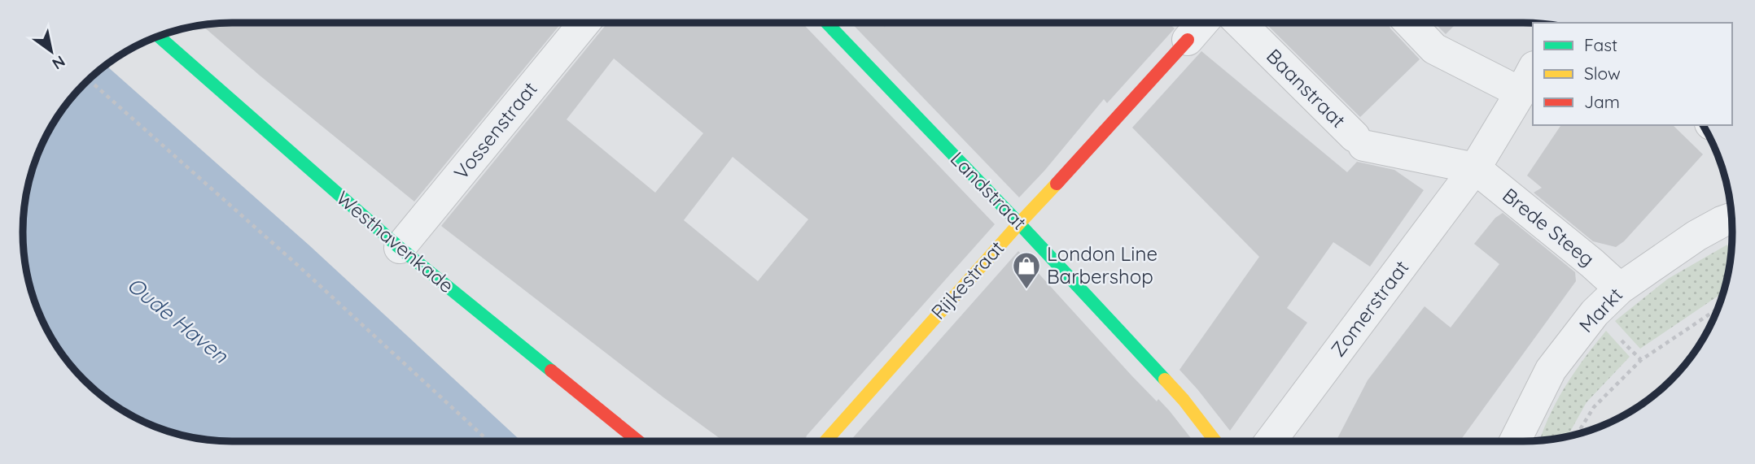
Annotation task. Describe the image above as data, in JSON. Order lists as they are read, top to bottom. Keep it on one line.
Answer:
{"streets":{"street":["Baanstraat","Vossenstraat","Landstraat","Brede Steeg","Westhavenkade","Rijkestraat","Zomerstraat","Markt"]},"crossings":[["Baanstraat","Brede Steeg"],["Baanstraat","Zomerstraat"],["Vossenstraat","Westhavenkade"],["Landstraat","Rijkestraat"],["Brede Steeg","Zomerstraat"],["Brede Steeg","Markt"]],"water":["Oude Haven"],"places":{"shop":["London Line Barbershop"]},"legend":["Fast","Slow","Jam"],"north":"bottom right"}
